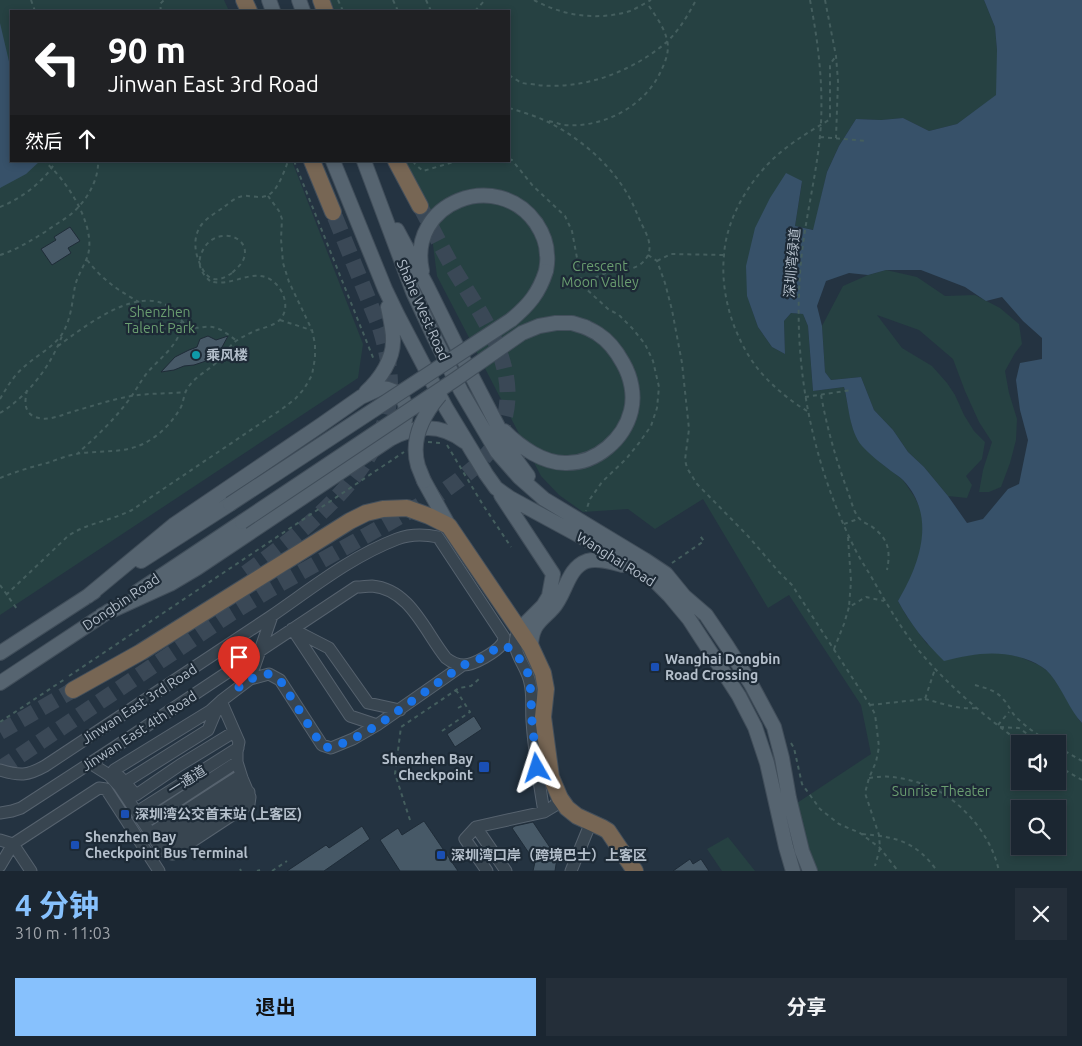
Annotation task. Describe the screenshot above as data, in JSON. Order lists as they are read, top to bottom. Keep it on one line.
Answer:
{"streets":{"main road":["Shahe West Road","Wanghai Road","Dongbin Road"],"street":["Jinwan East 3rd Road","Jinwan East 4th Road","一通道"],"path":["深圳湾绿道"]},"crossings":[["Shahe West Road","Wanghai Road"]],"parks":["Crescent Moon Valley","Shenzhen Talent Park","Sunrise Theater"],"places":{"other":["乘风楼"],"transit":["Wanghai Dongbin Road Crossing","Shenzhen Bay Checkpoint","深圳湾公交首末站 (上客区)","Shenzhen Bay Checkpoint Bus Terminal","深圳湾口岸（跨境巴士）上客区"]},"page":{"turn":["90 m","Jinwan East 3rd Road"],"then":"然后","heading":["4 分钟","310 m · 11:03"],"buttons":["退出","分享"]}}
